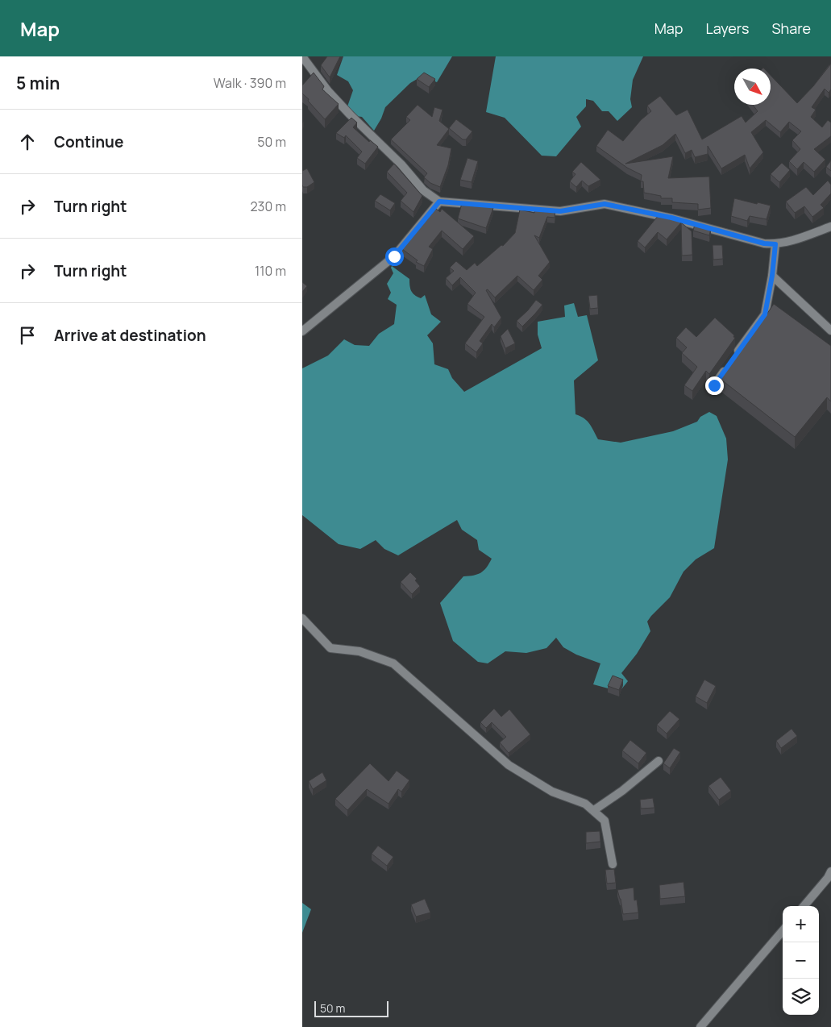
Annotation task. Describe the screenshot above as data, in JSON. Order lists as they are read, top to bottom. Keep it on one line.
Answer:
{"scale_bar":"50 m","north":"bottom right","page":{"header":"Map","nav":["Map","Layers","Share"],"heading":["5 min","Walk · 390 m"],"list":[["Continue","50 m"],["Turn right","230 m"],["Turn right","110 m"],"Arrive at destination"],"map_buttons":["+","−"],"scale":"50 m"}}
